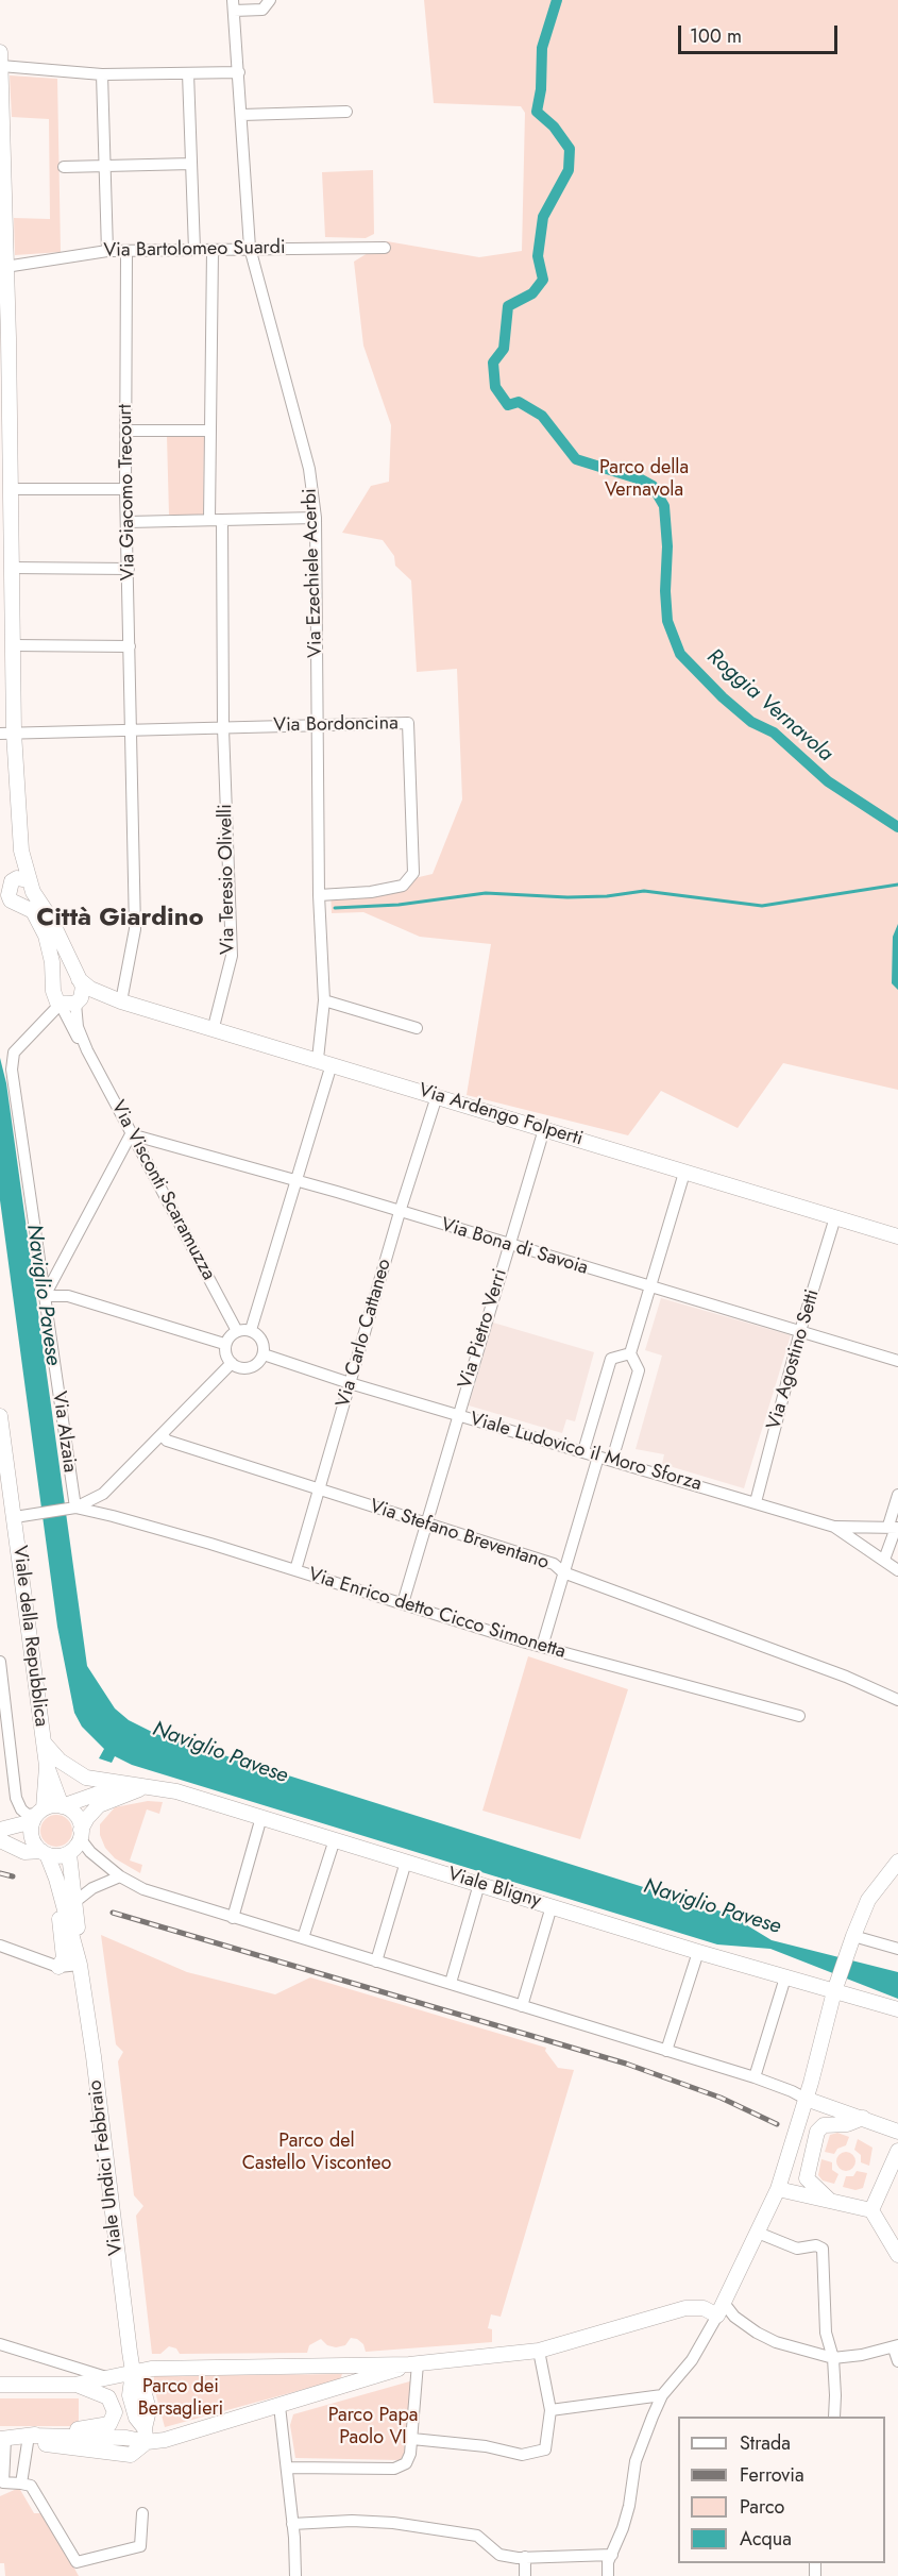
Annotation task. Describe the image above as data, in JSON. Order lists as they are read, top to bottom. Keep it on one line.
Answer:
{"streets":{"street":["Via Bartolomeo Suardi","Via Giacomo Trecourt","Via Ezechiele Acerbi","Via Bordoncina","Via Teresio Olivelli","Via Ardengo Folperti","Via Visconti Scaramuzza","Via Bona di Savoia","Via Pietro Verri","Via Carlo Cattaneo","Via Agostino Setti","Via Alzaia","Viale Ludovico il Moro Sforza","Via Stefano Breventano","Via Enrico detto Cicco Simonetta","Viale della Repubblica","Viale Bligny","Viale Undici Febbraio"]},"crossings":[["Via Bartolomeo Suardi","Via Giacomo Trecourt"],["Via Bartolomeo Suardi","Via Ezechiele Acerbi"],["Via Giacomo Trecourt","Via Bordoncina"],["Via Giacomo Trecourt","Via Ardengo Folperti"],["Via Ezechiele Acerbi","Via Bordoncina"],["Via Ezechiele Acerbi","Via Ardengo Folperti"],["Via Ezechiele Acerbi","Via Visconti Scaramuzza"],["Via Ezechiele Acerbi","Via Bona di Savoia"],["Via Ezechiele Acerbi","Viale Ludovico il Moro Sforza"],["Via Bordoncina","Via Teresio Olivelli"],["Via Teresio Olivelli","Via Ardengo Folperti"],["Via Ardengo Folperti","Via Visconti Scaramuzza"],["Via Ardengo Folperti","Via Pietro Verri"],["Via Ardengo Folperti","Via Carlo Cattaneo"],["Via Ardengo Folperti","Via Agostino Setti"],["Via Ardengo Folperti","Via Alzaia"],["Via Visconti Scaramuzza","Via Bona di Savoia"],["Via Visconti Scaramuzza","Via Alzaia"],["Via Visconti Scaramuzza","Viale Ludovico il Moro Sforza"],["Via Bona di Savoia","Via Pietro Verri"],["Via Bona di Savoia","Via Carlo Cattaneo"],["Via Bona di Savoia","Via Agostino Setti"],["Via Pietro Verri","Viale Ludovico il Moro Sforza"],["Via Pietro Verri","Via Stefano Breventano"],["Via Pietro Verri","Via Enrico detto Cicco Simonetta"],["Via Carlo Cattaneo","Viale Ludovico il Moro Sforza"],["Via Carlo Cattaneo","Via Stefano Breventano"],["Via Carlo Cattaneo","Via Enrico detto Cicco Simonetta"],["Via Agostino Setti","Viale Ludovico il Moro Sforza"],["Via Alzaia","Via Enrico detto Cicco Simonetta"],["Viale della Repubblica","Viale Bligny"],["Viale Bligny","Viale Undici Febbraio"]],"districts":["Città Giardino"],"water":["Roggia Vernavola","Naviglio Pavese"],"parks":["Parco della Vernavola","Parco del Castello Visconteo","Parco dei Bersaglieri","Parco Papa Paolo VI"],"legend":["Strada","Ferrovia","Parco","Acqua"],"scale_bar":"100 m"}
